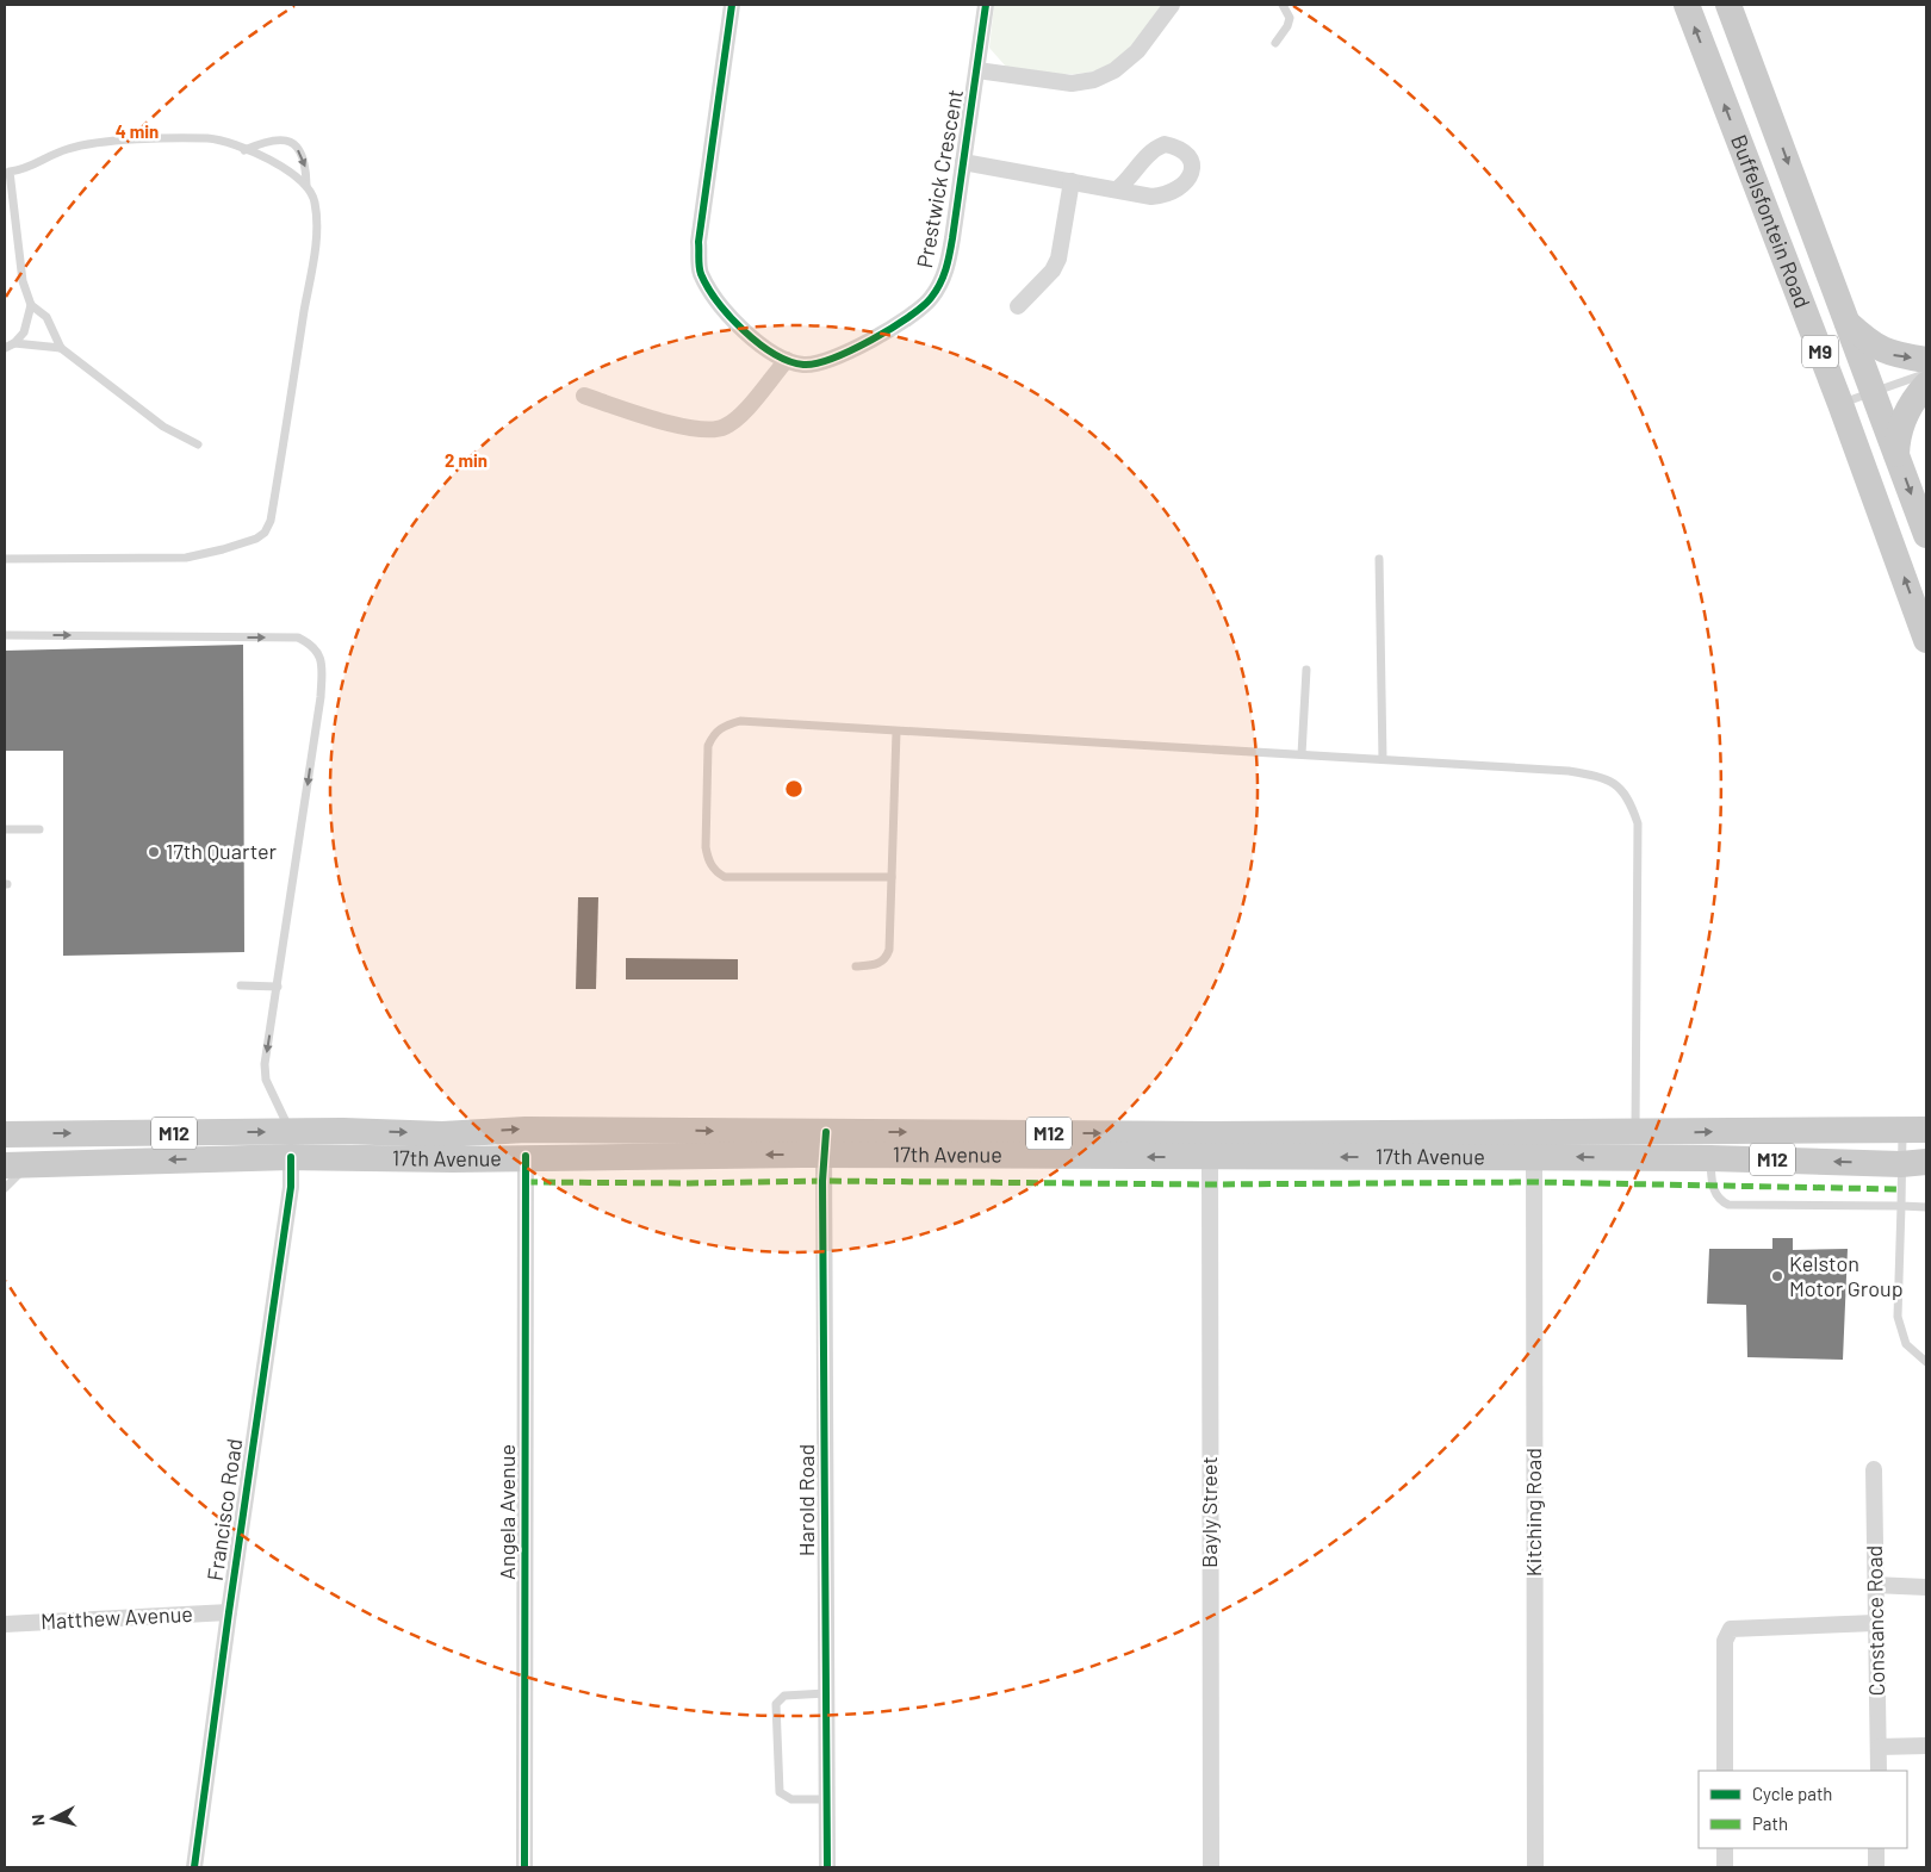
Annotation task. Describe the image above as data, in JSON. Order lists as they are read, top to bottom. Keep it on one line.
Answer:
{"streets":{"main road":["Buffelsfontein Road","M9","M12","17th Avenue"],"street":["Prestwick Crescent","Harold Road","Francisco Road","Angela Avenue","Bayly Street","Kitching Road","Matthew Avenue","Constance Road"]},"crossings":[["M12","17th Avenue"],["M12","Francisco Road"],["17th Avenue","Harold Road"],["17th Avenue","Francisco Road"],["17th Avenue","Angela Avenue"],["17th Avenue","Bayly Street"],["17th Avenue","Kitching Road"],["Francisco Road","Matthew Avenue"]],"places":["17th Quarter","Kelston Motor Group"],"legend":["Cycle path","Path"],"north":"left","rings":["4 min","2 min"]}
